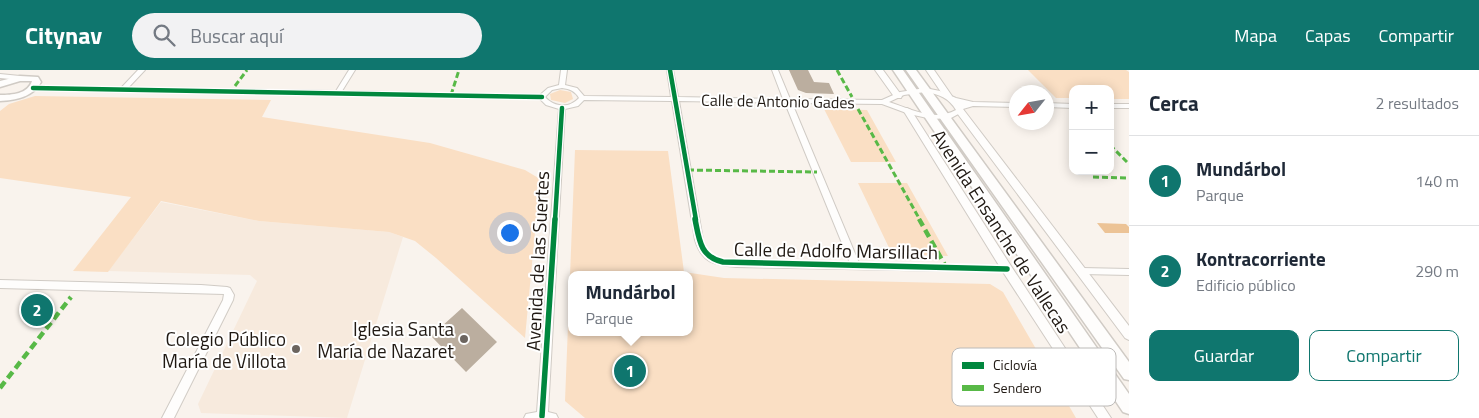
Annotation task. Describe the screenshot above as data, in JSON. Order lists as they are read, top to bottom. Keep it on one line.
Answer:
{"streets":{"main road":["Avenida Ensanche de Vallecas"],"street":["Calle de Antonio Gades","Calle de Adolfo Marsillach","Avenida de las Suertes"]},"crossings":[["Calle de Antonio Gades","Avenida Ensanche de Vallecas"],["Calle de Antonio Gades","Calle de Adolfo Marsillach"],["Avenida Ensanche de Vallecas","Calle de Adolfo Marsillach"]],"places":["Iglesia Santa María de Nazaret","Colegio Público María de Villota"],"legend":["Ciclovía","Sendero"],"north":"bottom left","page":{"header":"Citynav","search":"Buscar aquí","nav":["Mapa","Capas","Compartir"],"heading":["Cerca","2 resultados"],"map_buttons":["+","−"],"list":[{"mark":"1","name":"Mundárbol","note":"Parque","value":"140 m"},{"mark":"2","name":"Kontracorriente","note":"Edificio público","value":"290 m"}],"popup":["Mundárbol","Parque"],"pins":["2","1"],"buttons":["Guardar","Compartir"]}}
